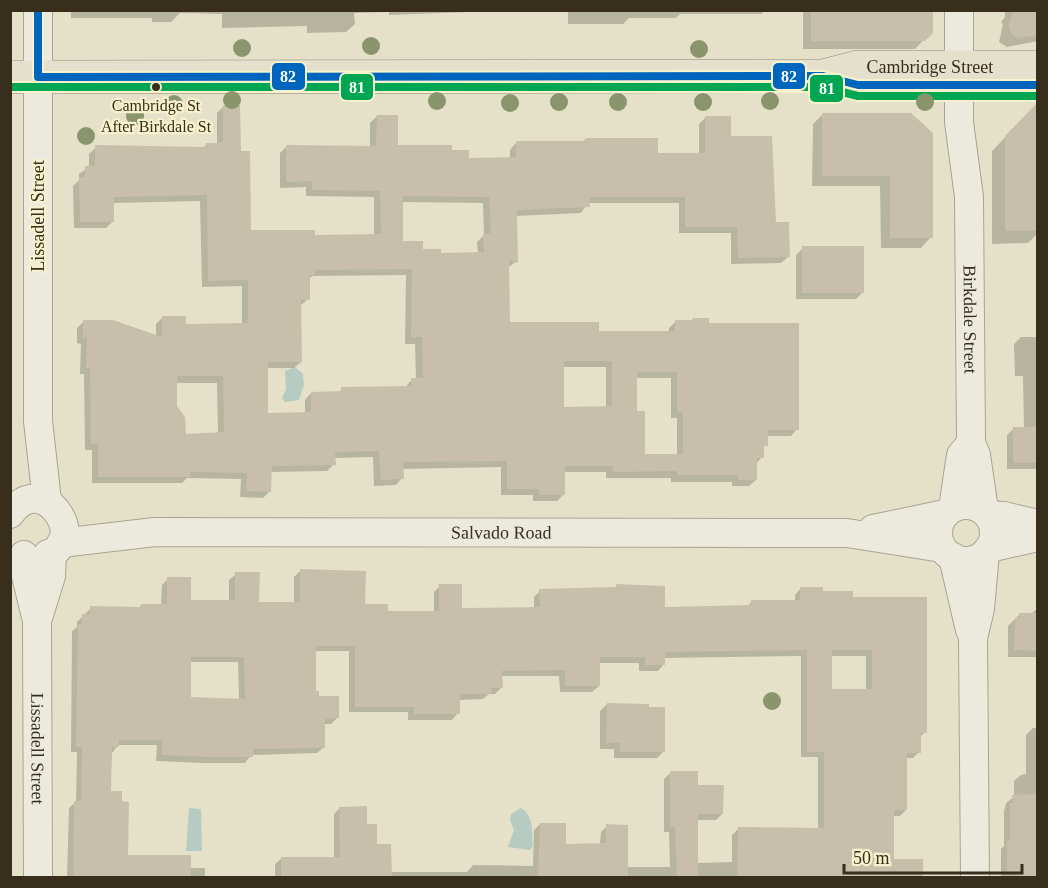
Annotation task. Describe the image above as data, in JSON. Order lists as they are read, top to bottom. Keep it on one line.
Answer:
{"streets":{"main road":["Cambridge Street"],"street":["Lissadell Street","Birkdale Street","Salvado Road"]},"crossings":[["Cambridge Street","Lissadell Street"],["Cambridge Street","Birkdale Street"],["Lissadell Street","Salvado Road"],["Birkdale Street","Salvado Road"]],"places":["Cambridge St After Birkdale St"],"lines":["transit line 82","transit line 81"],"scale_bar":"50 m"}
